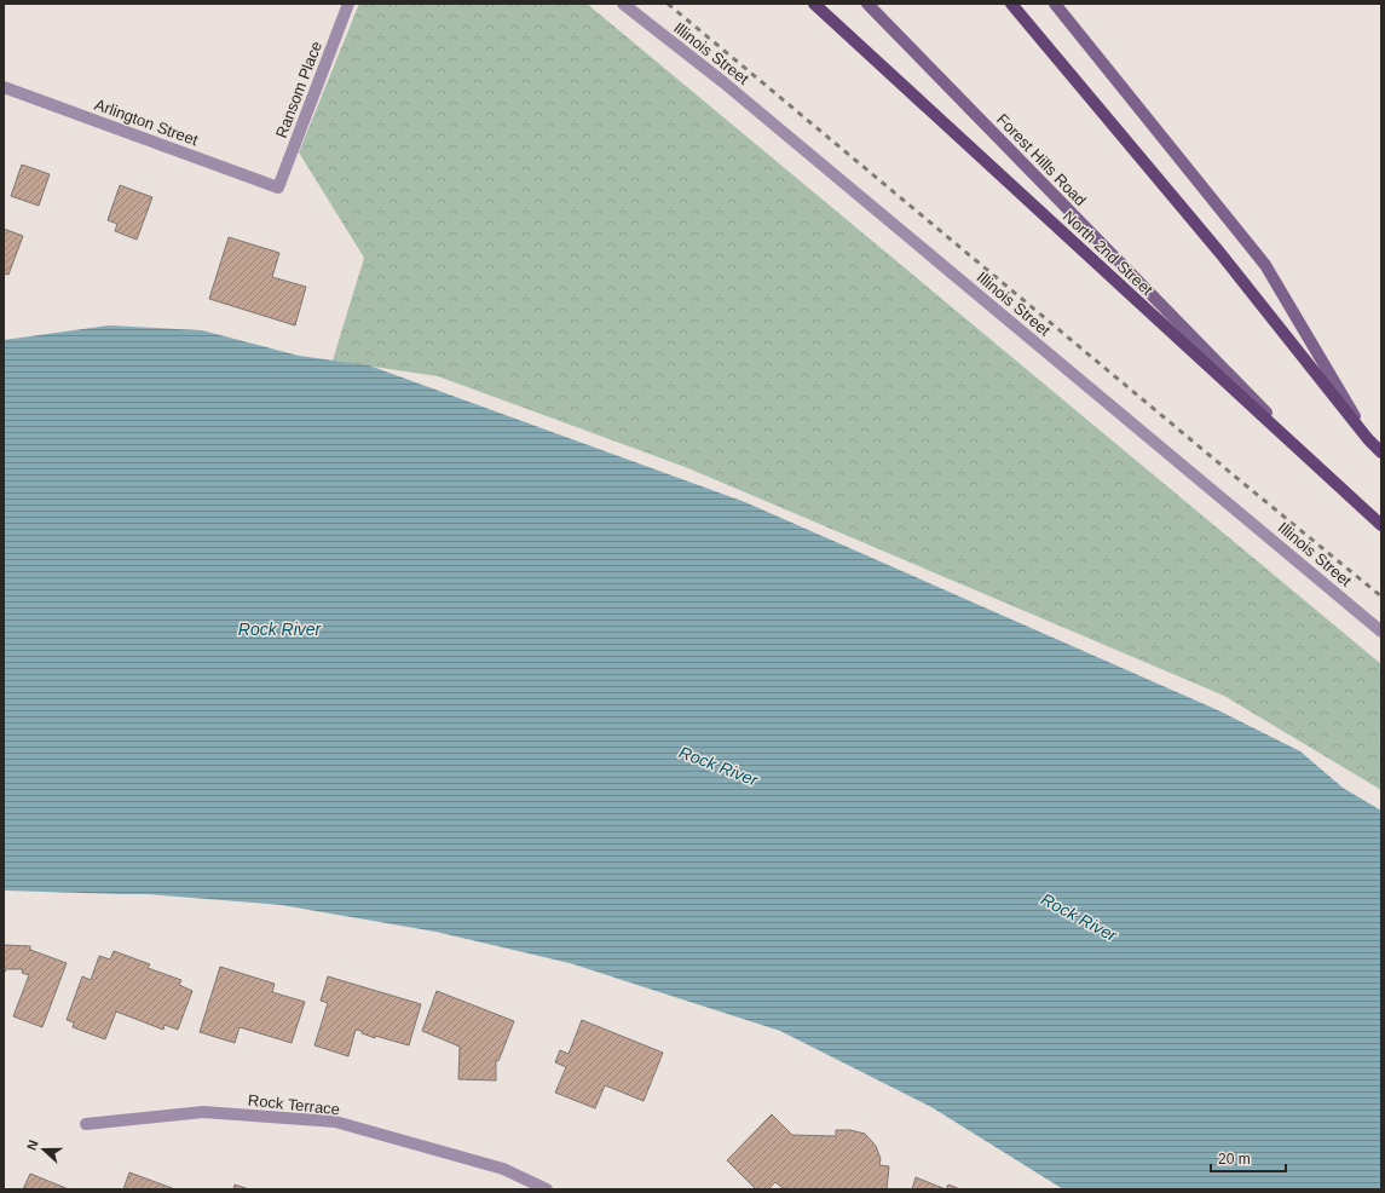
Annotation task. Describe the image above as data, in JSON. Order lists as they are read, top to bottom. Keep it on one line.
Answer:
{"streets":{"main road":["North 2nd Street"],"street":["Illinois Street","Ransom Place","Arlington Street","Forest Hills Road","Rock Terrace"]},"crossings":[["Ransom Place","Arlington Street"],["Forest Hills Road","North 2nd Street"]],"water":["Rock River"],"scale_bar":"20 m","north":"left"}
